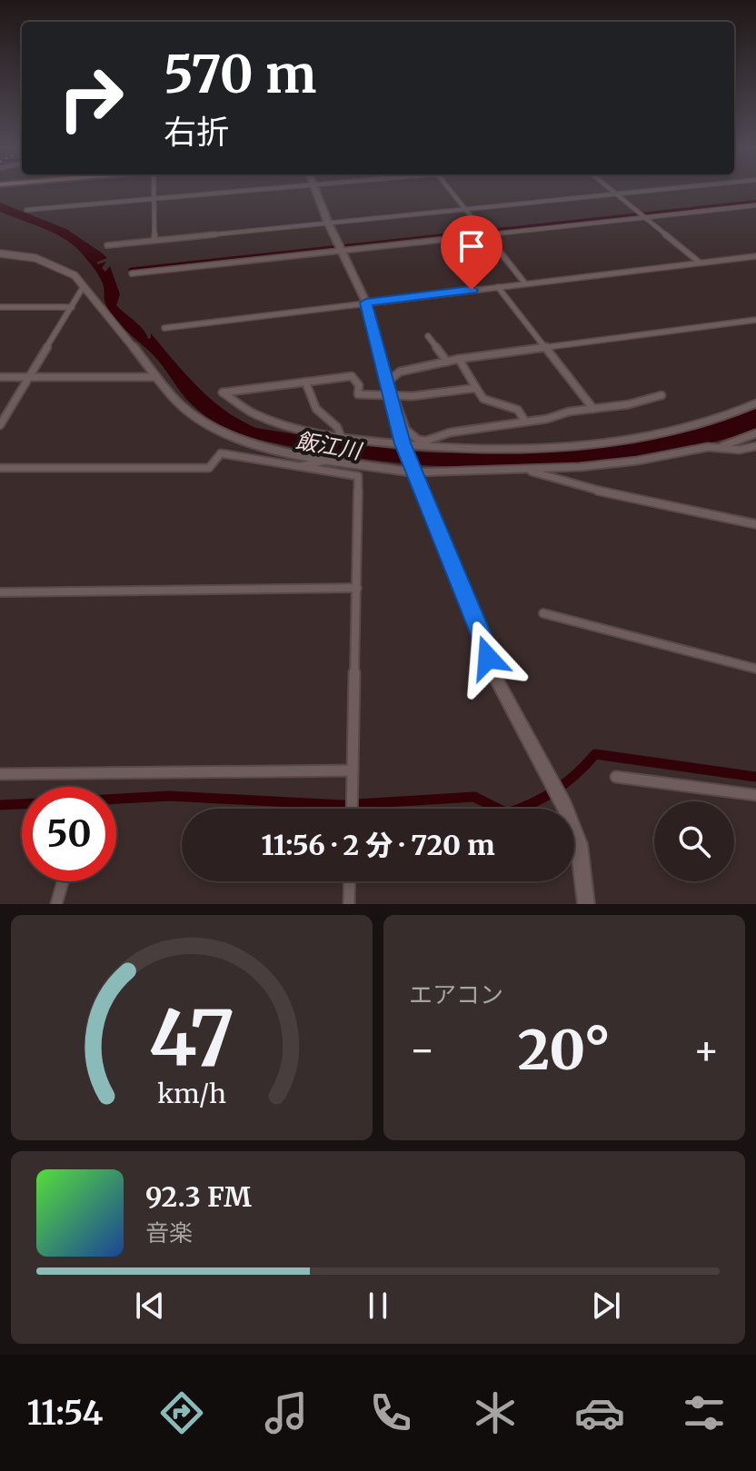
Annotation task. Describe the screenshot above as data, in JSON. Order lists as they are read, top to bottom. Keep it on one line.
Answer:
{"water":["飯江川"],"page":{"turn":["570 m","右折"],"limit":"50","trip":"11:56 · 2 分 · 720 m","tile":"エアコン","heat":["−","20°","+"],"song":["92.3 FM","音楽"],"tabs":"11:54","gauge":["47","km/h"]}}
